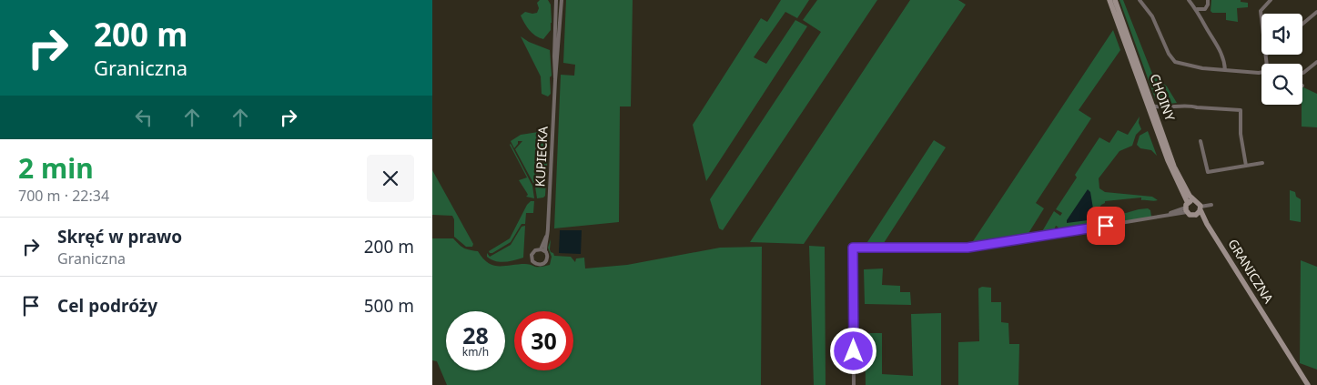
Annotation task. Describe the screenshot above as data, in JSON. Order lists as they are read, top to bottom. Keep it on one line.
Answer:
{"streets":{"street":["CHOINY","KUPIECKA","GRANICZNA"]},"crossings":[["CHOINY","GRANICZNA"]],"page":{"turn":["200 m","Graniczna"],"heading":["2 min","700 m · 22:34"],"list":[{"name":"Skręć w prawo","note":"Graniczna","value":"200 m"},{"name":"Cel podróży","value":"500 m"}],"speed":"28 km/h","limit":"30"}}
